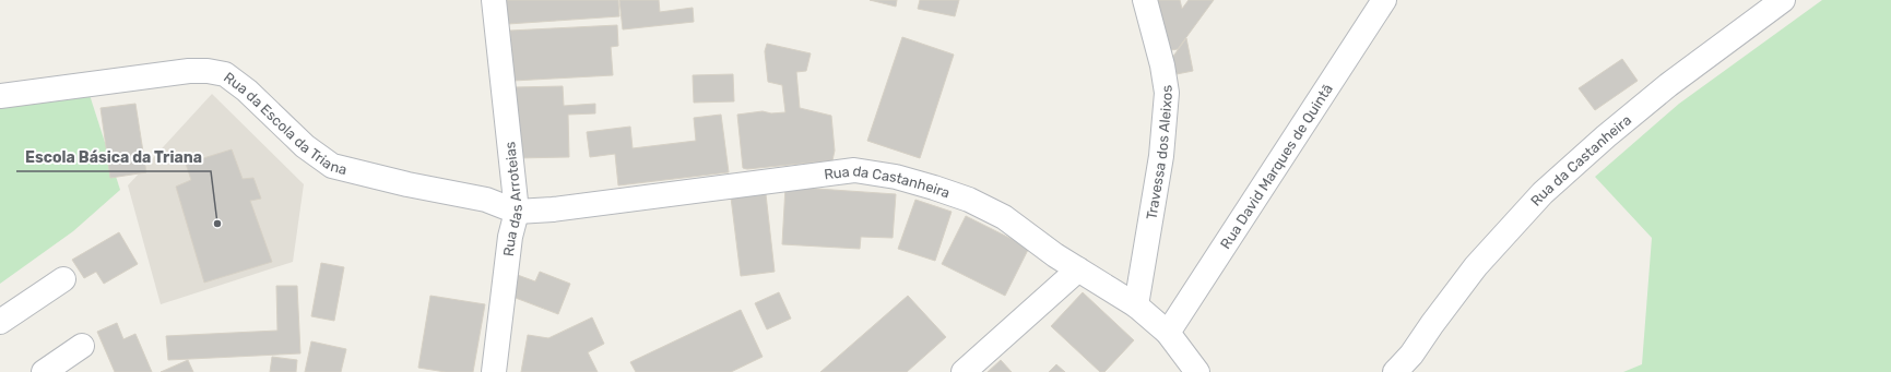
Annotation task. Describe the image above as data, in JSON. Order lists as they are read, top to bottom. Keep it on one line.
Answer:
{"streets":{"street":["Rua da Escola da Triana","Travessa dos Aleixos","Rua da Castanheira","Rua David Marques de Quintã","Rua das Arroteias"]},"crossings":[["Rua da Escola da Triana","Rua da Castanheira"],["Rua da Escola da Triana","Rua das Arroteias"],["Travessa dos Aleixos","Rua da Castanheira"],["Rua da Castanheira","Rua David Marques de Quintã"],["Rua da Castanheira","Rua das Arroteias"]],"places":["Escola Básica da Triana"]}
